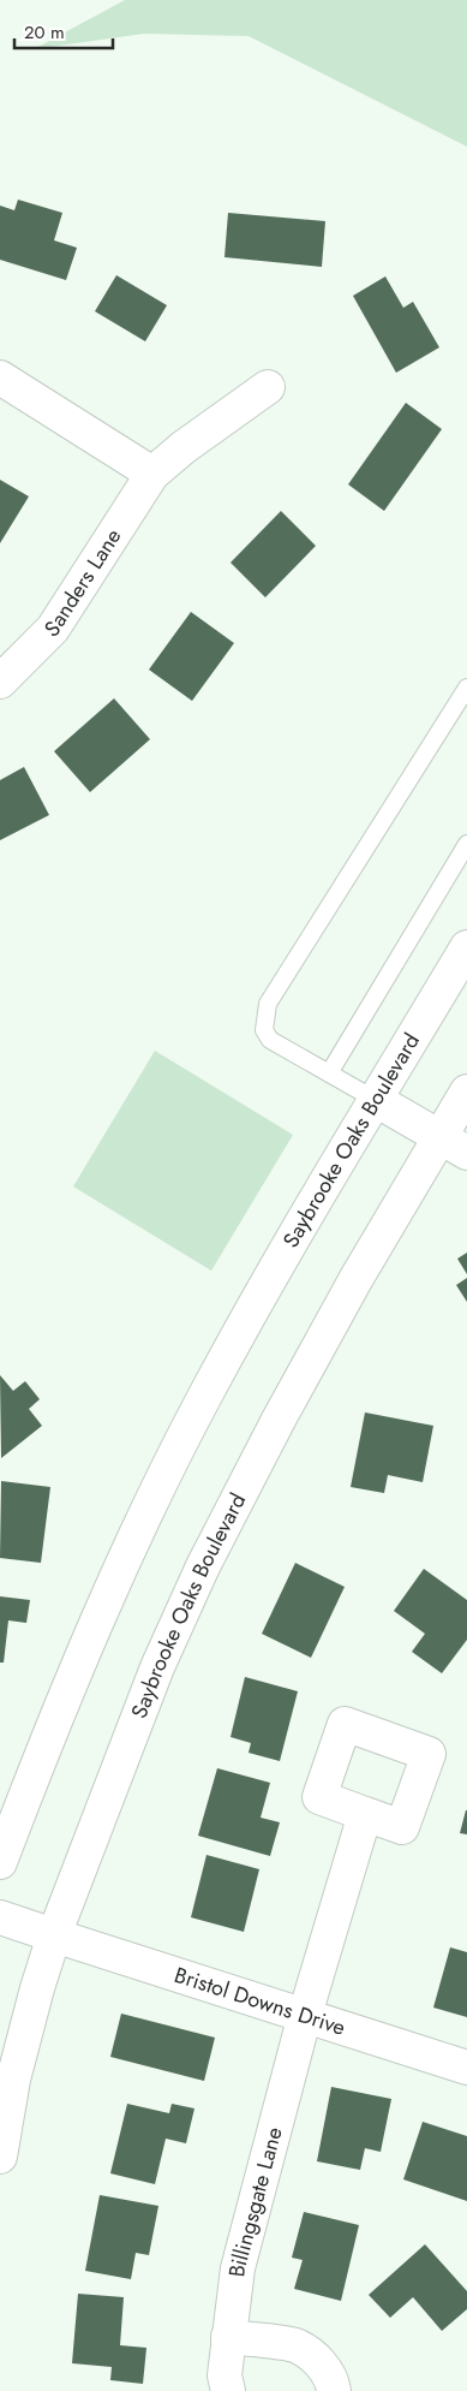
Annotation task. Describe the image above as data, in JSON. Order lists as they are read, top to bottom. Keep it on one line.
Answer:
{"streets":{"street":["Sanders Lane","Saybrooke Oaks Boulevard","Bristol Downs Drive","Billingsgate Lane"]},"crossings":[["Saybrooke Oaks Boulevard","Bristol Downs Drive"],["Bristol Downs Drive","Billingsgate Lane"]],"scale_bar":"20 m"}
